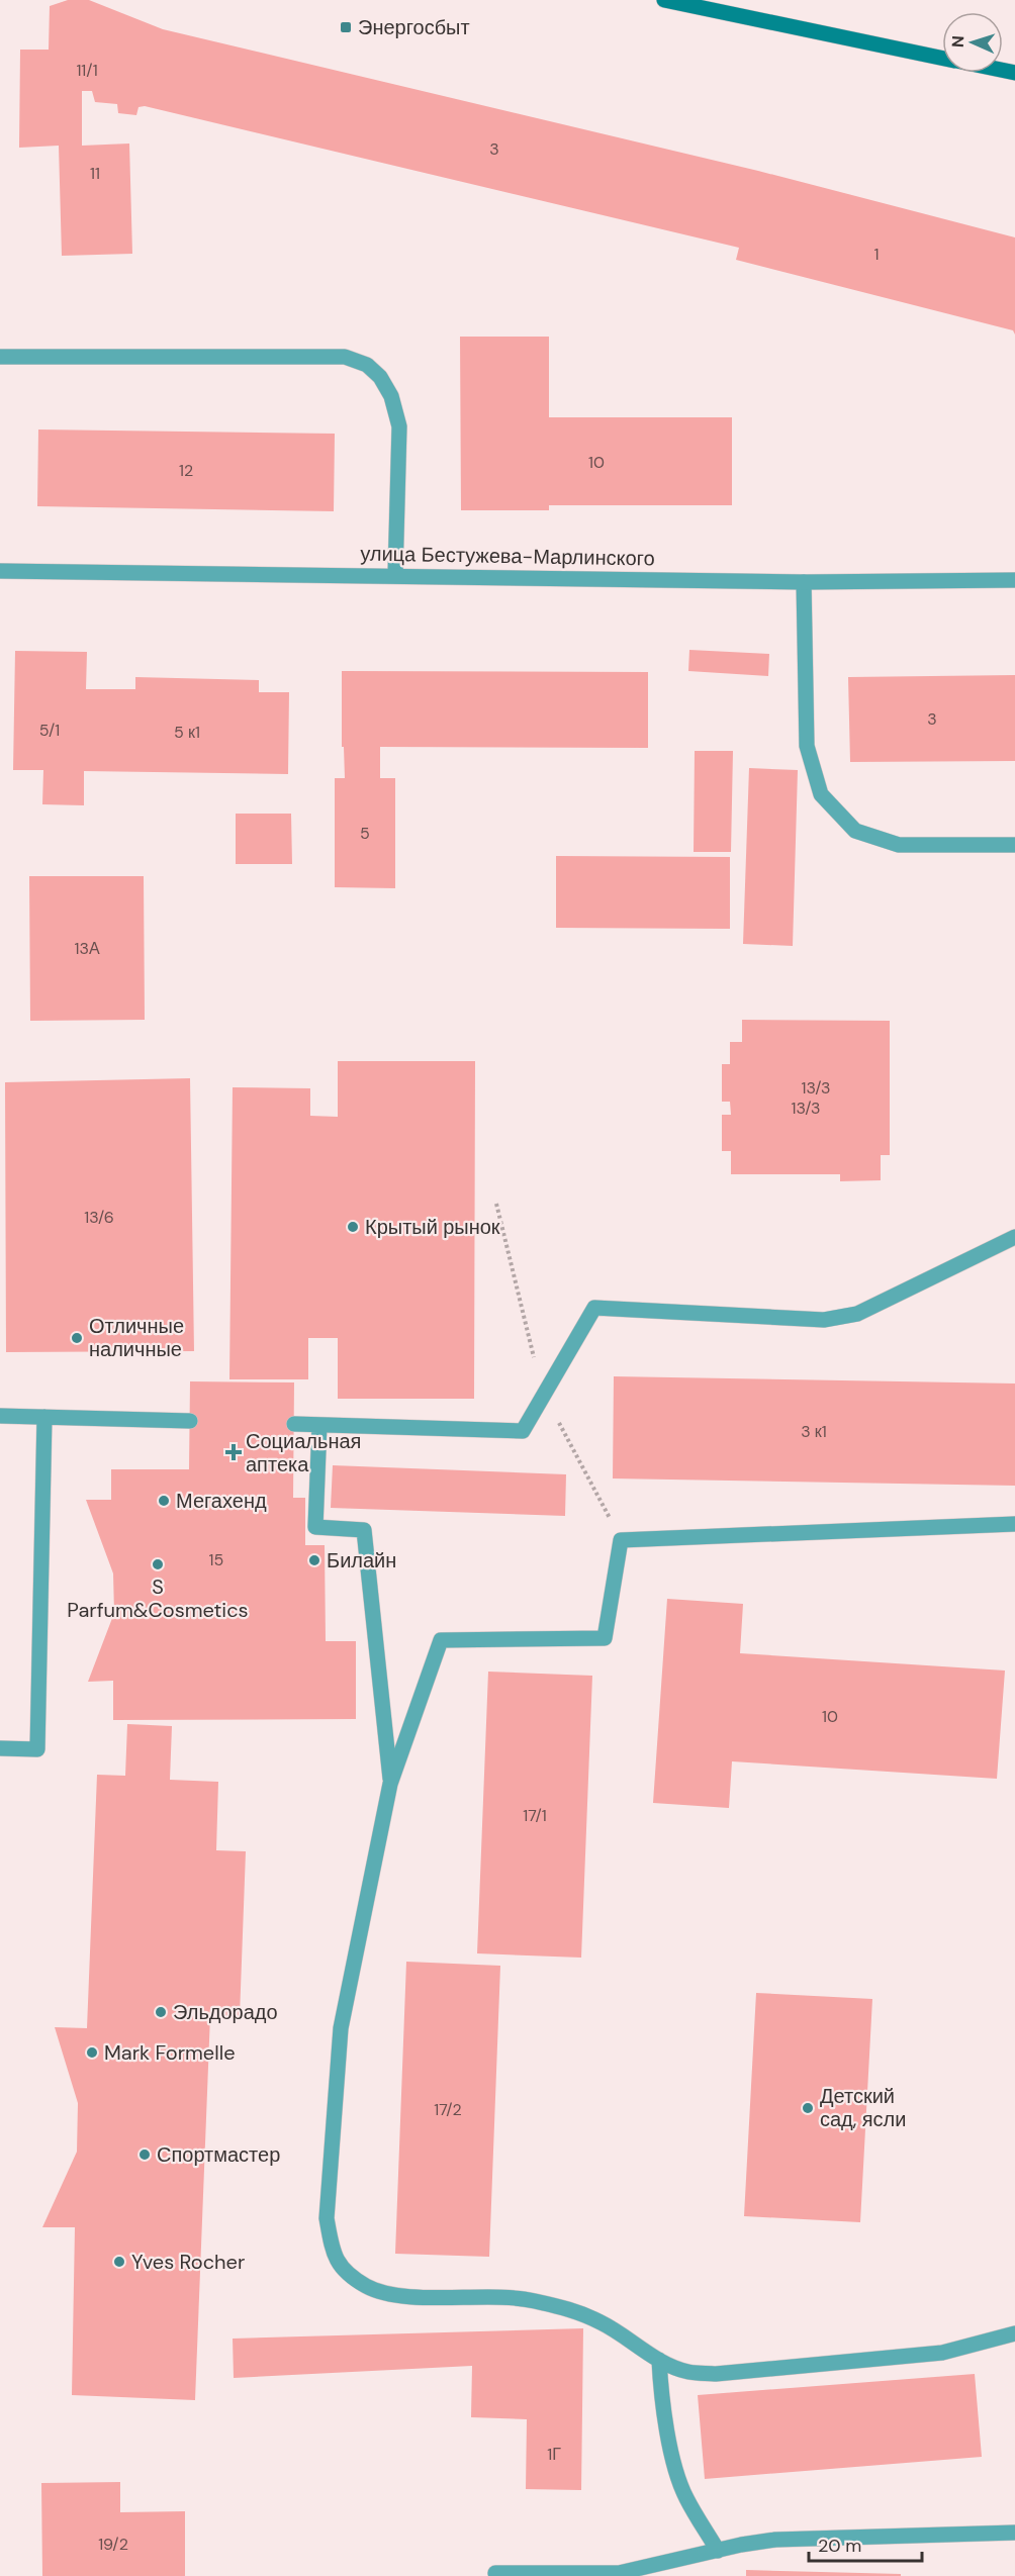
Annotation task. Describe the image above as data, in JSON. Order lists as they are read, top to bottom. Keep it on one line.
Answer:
{"streets":{"street":["улица Бестужева-Марлинского"]},"places":{"transit":["Энергосбыт"],"other":["Крытый рынок","Отличные наличные","Мегахенд","Билайн","S Parfum&Cosmetics","Эльдорадо","Mark Formelle","Детский сад, ясли","Спортмастер","Yves Rocher"],"health":["Социальная аптека"]},"house_numbers":["11/1","3","11","1","10","12","3","5/1","5 к1","5","13А","13/3","13/3","13/6","3 к1","15","10","17/1","17/2","1Г","19/2"],"scale_bar":"20 m","north":"left"}
